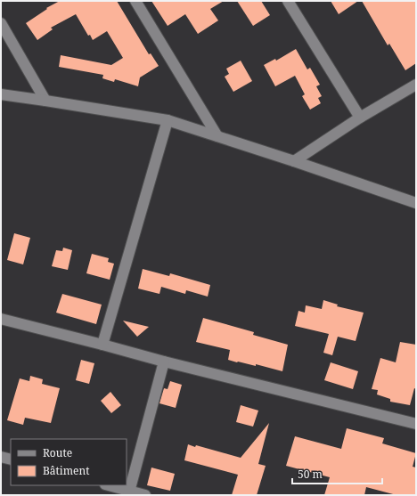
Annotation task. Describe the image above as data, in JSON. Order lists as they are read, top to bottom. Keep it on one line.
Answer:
{"legend":["Route","Bâtiment"],"scale_bar":"50 m"}
